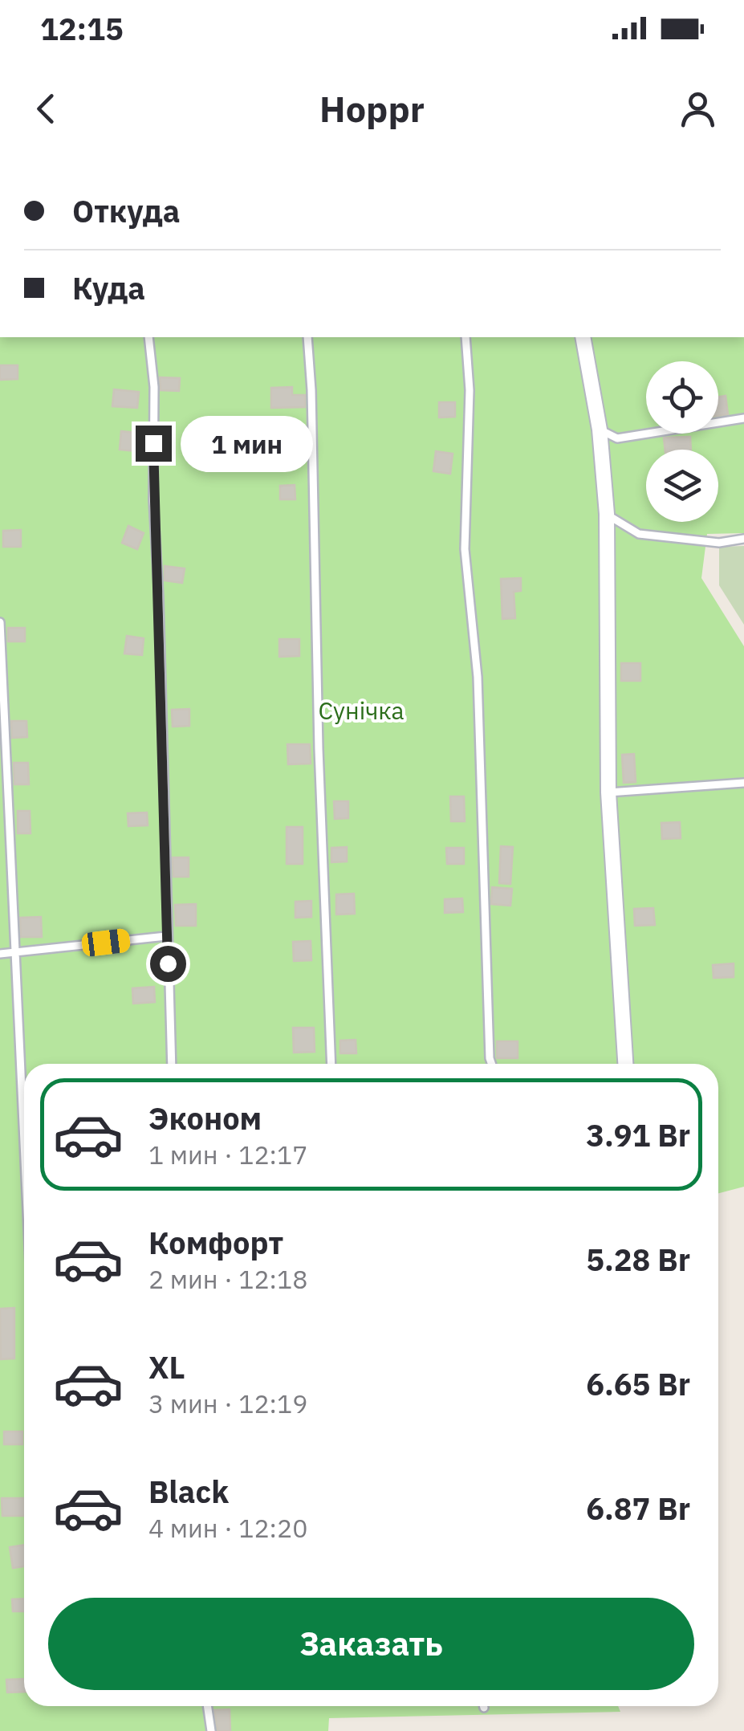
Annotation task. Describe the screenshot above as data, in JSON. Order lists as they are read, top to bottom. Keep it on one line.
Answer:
{"parks":["Сунічка"],"page":{"status":"12:15","header":"Hoppr","banner":["Откуда","Куда"],"bubble":"1 мин","list":[{"name":"Эконом","note":"1 мин · 12:17","value":"3.91 Br"},{"name":"Комфорт","note":"2 мин · 12:18","value":"5.28 Br"},{"name":"XL","note":"3 мин · 12:19","value":"6.65 Br"},{"name":"Black","note":"4 мин · 12:20","value":"6.87 Br"}],"buttons":"Заказать"}}
